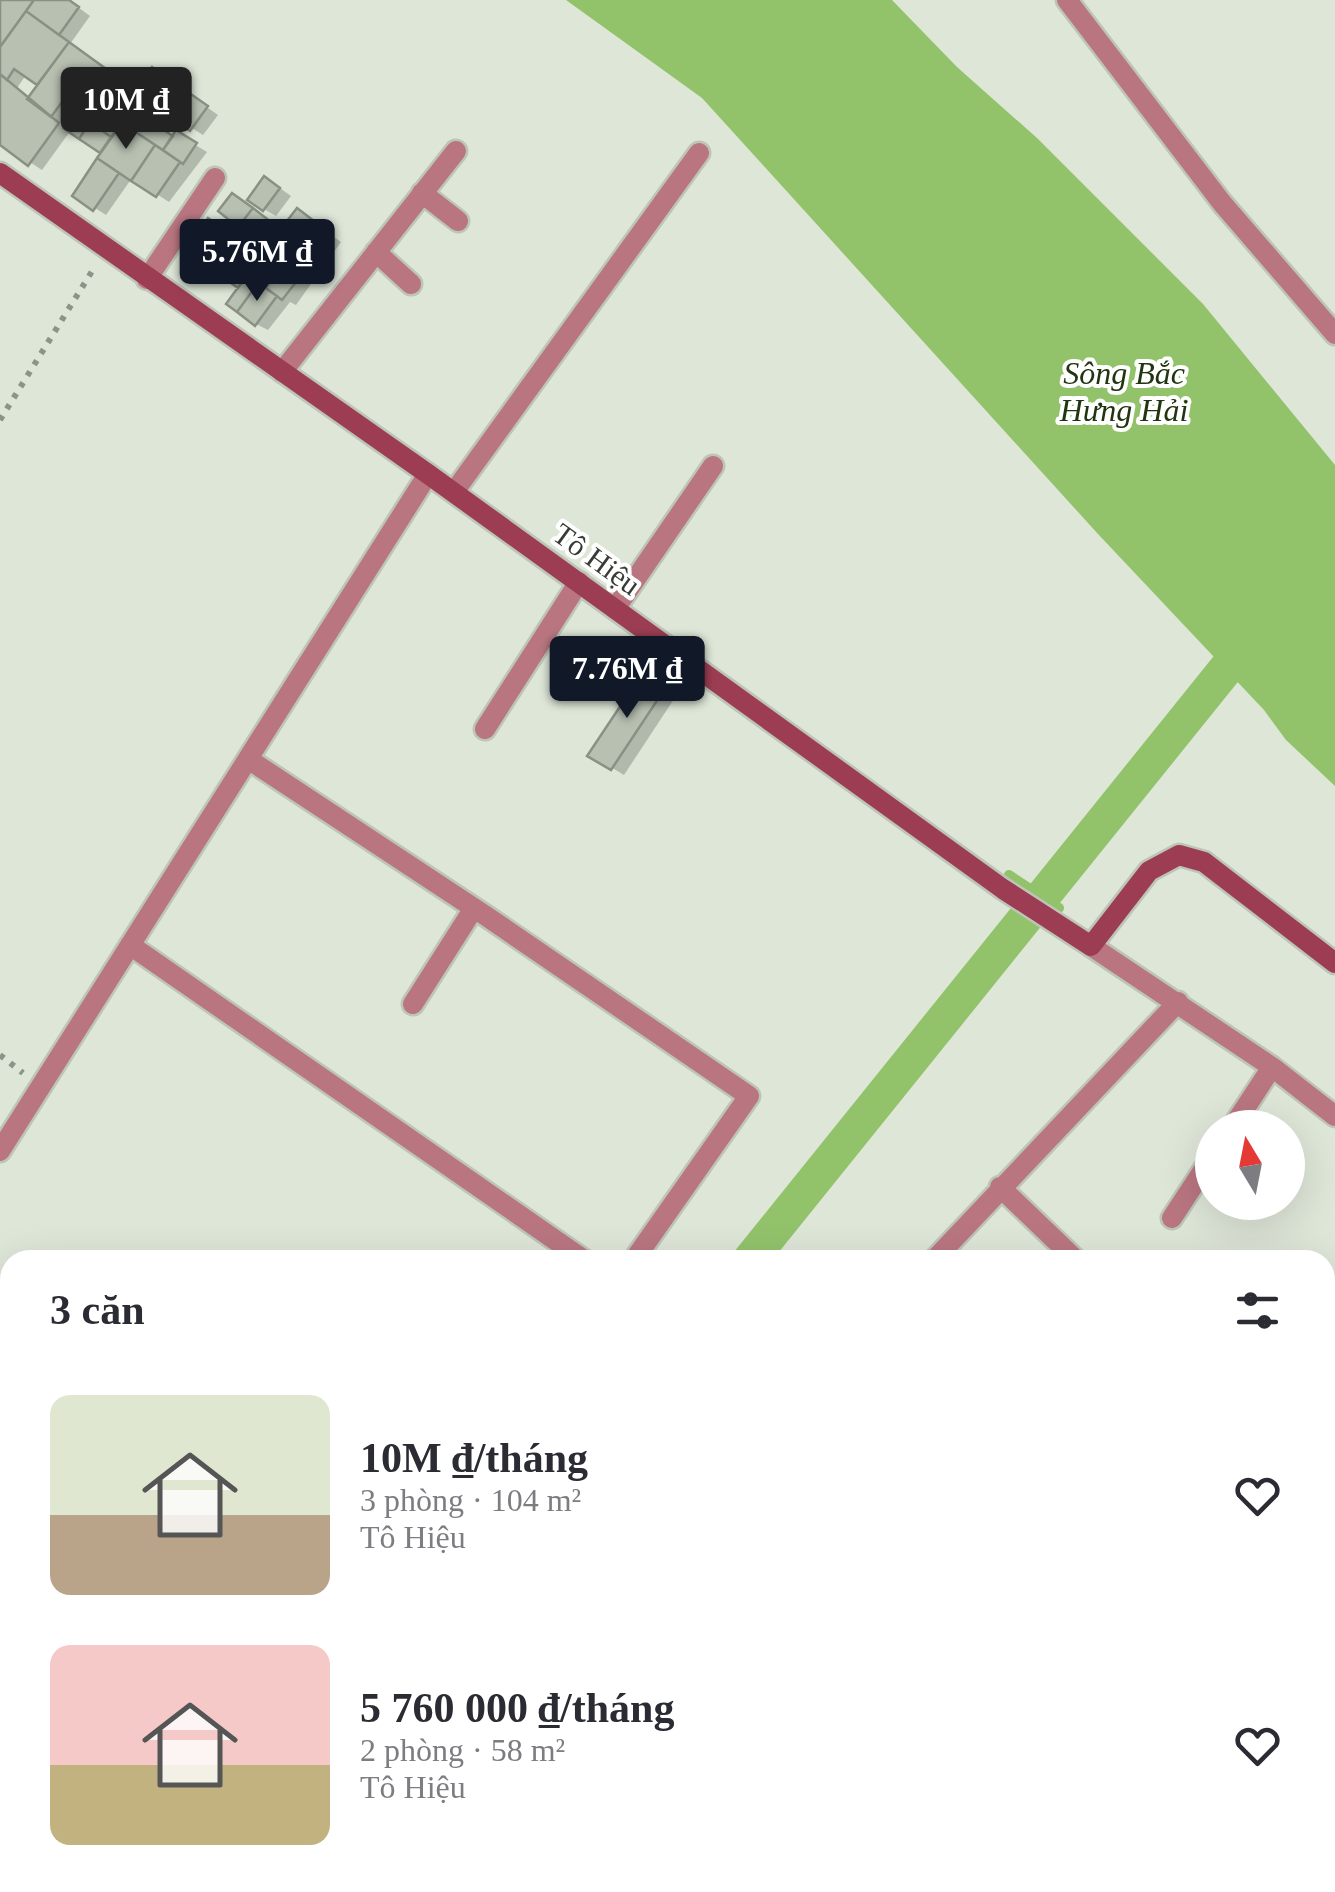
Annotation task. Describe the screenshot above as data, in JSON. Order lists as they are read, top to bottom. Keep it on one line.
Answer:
{"streets":{"main road":["Tô Hiệu"]},"water":["Sông Bắc Hưng Hải"],"north":"top","page":{"price":["10M ₫","5.76M ₫","7.76M ₫"],"heading":"3 căn","list":[{"name":"10M ₫/tháng","note":"3 phòng · 104 m² · Tô Hiệu"},{"name":"5 760 000 ₫/tháng","note":"2 phòng · 58 m² · Tô Hiệu"}]}}
